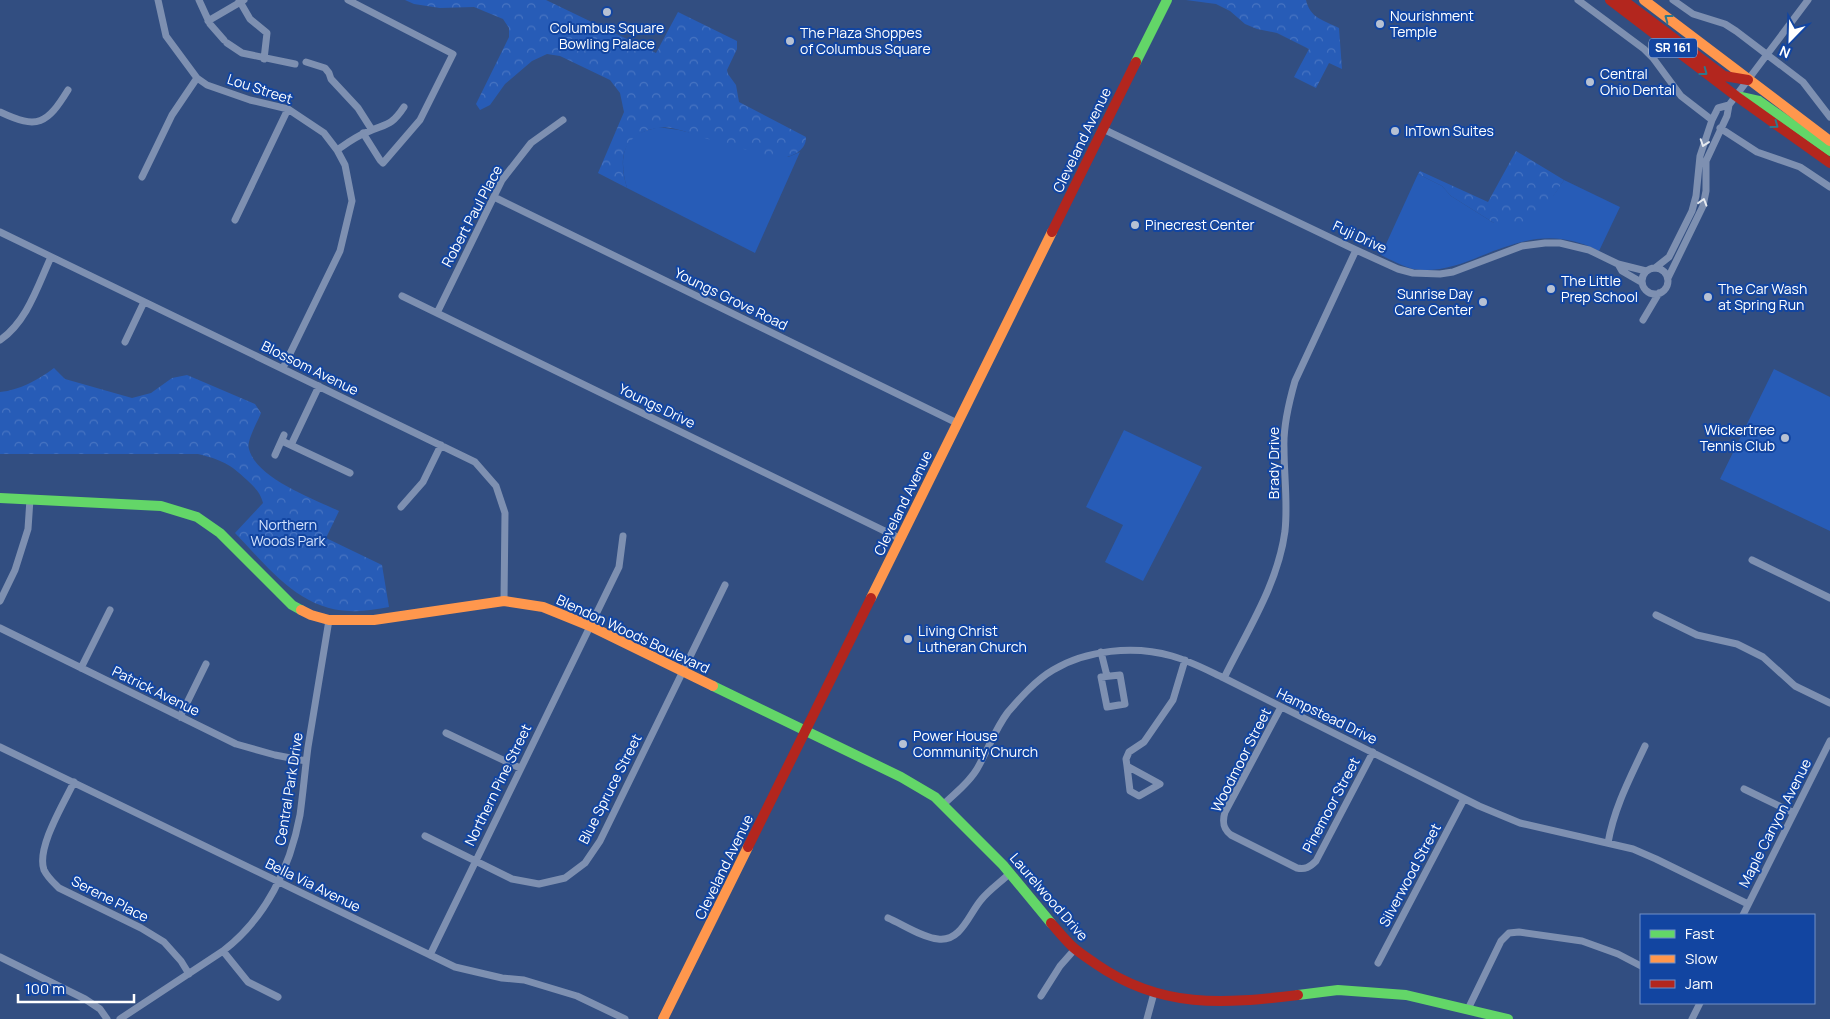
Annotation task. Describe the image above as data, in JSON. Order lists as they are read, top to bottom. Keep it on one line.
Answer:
{"streets":{"main road":["SR 161","Cleveland Avenue","Blendon Woods Boulevard","Laurelwood Drive"],"street":["Lou Street","Robert Paul Place","Fuji Drive","Youngs Grove Road","Blossom Avenue","Youngs Drive","Brady Drive","Patrick Avenue","Hampstead Drive","Woodmoor Street","Northern Pine Street","Central Park Drive","Blue Spruce Street","Pinemoor Street","Maple Canyon Avenue","Silverwood Street","Bella Via Avenue","Serene Place"]},"crossings":[["Lou Street","Blossom Avenue"],["Cleveland Avenue","Fuji Drive"],["Cleveland Avenue","Youngs Grove Road"],["Cleveland Avenue","Youngs Drive"],["Cleveland Avenue","Blendon Woods Boulevard"],["Cleveland Avenue","Laurelwood Drive"],["Robert Paul Place","Youngs Grove Road"],["Robert Paul Place","Youngs Drive"],["Fuji Drive","Brady Drive"],["Blossom Avenue","Blendon Woods Boulevard"],["Brady Drive","Hampstead Drive"],["Blendon Woods Boulevard","Northern Pine Street"],["Blendon Woods Boulevard","Central Park Drive"],["Blendon Woods Boulevard","Blue Spruce Street"],["Blendon Woods Boulevard","Laurelwood Drive"],["Patrick Avenue","Central Park Drive"],["Hampstead Drive","Woodmoor Street"],["Hampstead Drive","Pinemoor Street"],["Hampstead Drive","Maple Canyon Avenue"],["Hampstead Drive","Silverwood Street"],["Hampstead Drive","Laurelwood Drive"],["Woodmoor Street","Pinemoor Street"],["Northern Pine Street","Blue Spruce Street"],["Northern Pine Street","Bella Via Avenue"],["Central Park Drive","Bella Via Avenue"],["Central Park Drive","Serene Place"],["Bella Via Avenue","Serene Place"]],"parks":["Northern Woods Park"],"places":["Columbus Square Bowling Palace","Nourishment Temple","The Plaza Shoppes of Columbus Square","Central Ohio Dental","InTown Suites","Pinecrest Center","The Little Prep School","The Car Wash at Spring Run","Sunrise Day Care Center","Wickertree Tennis Club","Living Christ Lutheran Church","Power House Community Church"],"legend":["Fast","Slow","Jam"],"scale_bar":"100 m","north":"bottom left"}
